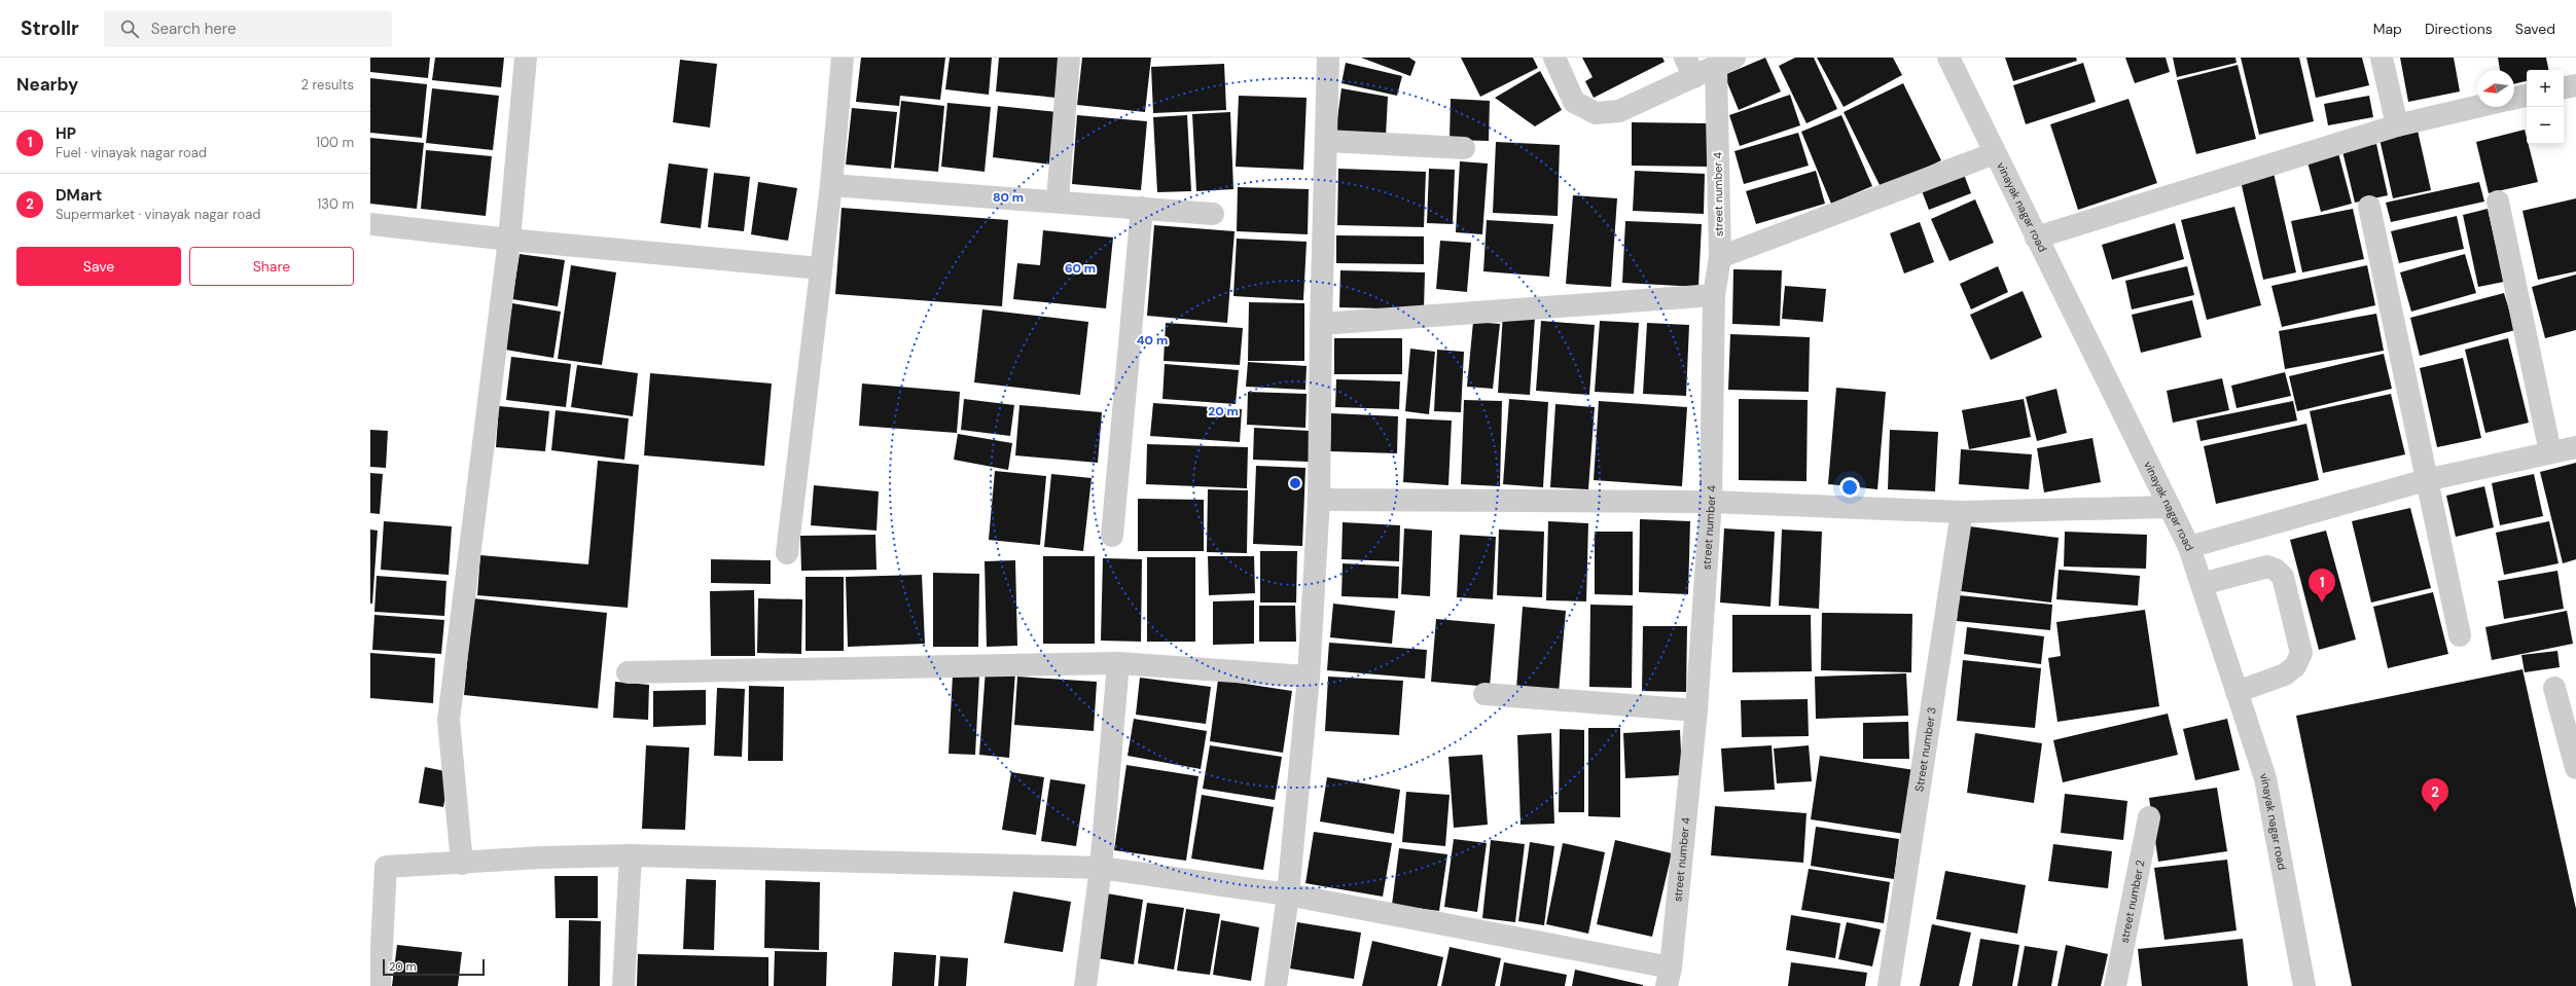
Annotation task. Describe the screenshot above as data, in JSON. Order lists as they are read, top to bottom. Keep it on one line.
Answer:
{"streets":{"street":["street number 4","vinayak nagar road","Street number 3","street number 2"]},"scale_bar":"20 m","north":"left","page":{"header":"Strollr","search":"Search here","nav":["Map","Directions","Saved"],"heading":["Nearby","2 results"],"map_buttons":["+","−"],"list":[{"mark":"1","name":"HP","note":"Fuel · vinayak nagar road","value":"100 m"},{"mark":"2","name":"DMart","note":"Supermarket · vinayak nagar road","value":"130 m"}],"buttons":["Save","Share"],"pins":["1","2"],"scale":"20 m"},"rings":["80 m","60 m","40 m","20 m"]}
